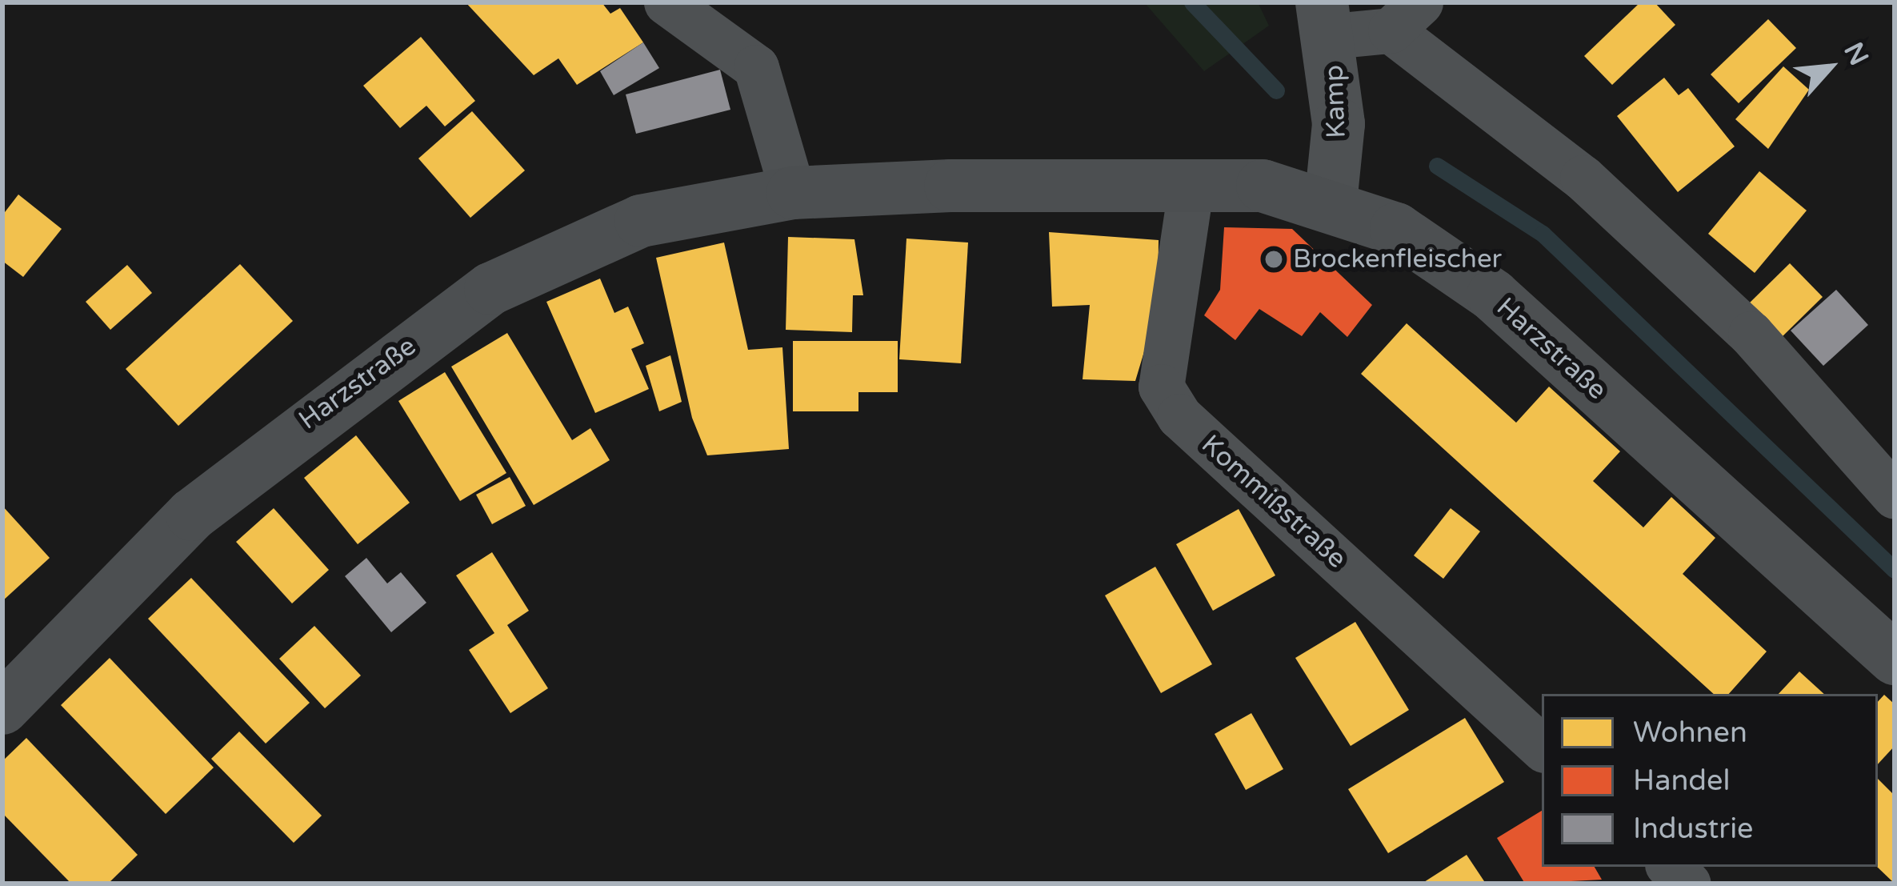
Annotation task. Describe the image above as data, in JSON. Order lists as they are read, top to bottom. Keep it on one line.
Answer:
{"streets":{"main road":["Harzstraße"],"street":["Kamp","Kommißstraße"]},"crossings":[["Kamp","Harzstraße"],["Harzstraße","Kommißstraße"]],"places":["Brockenfleischer"],"legend":["Wohnen","Handel","Industrie"],"north":"top right"}
